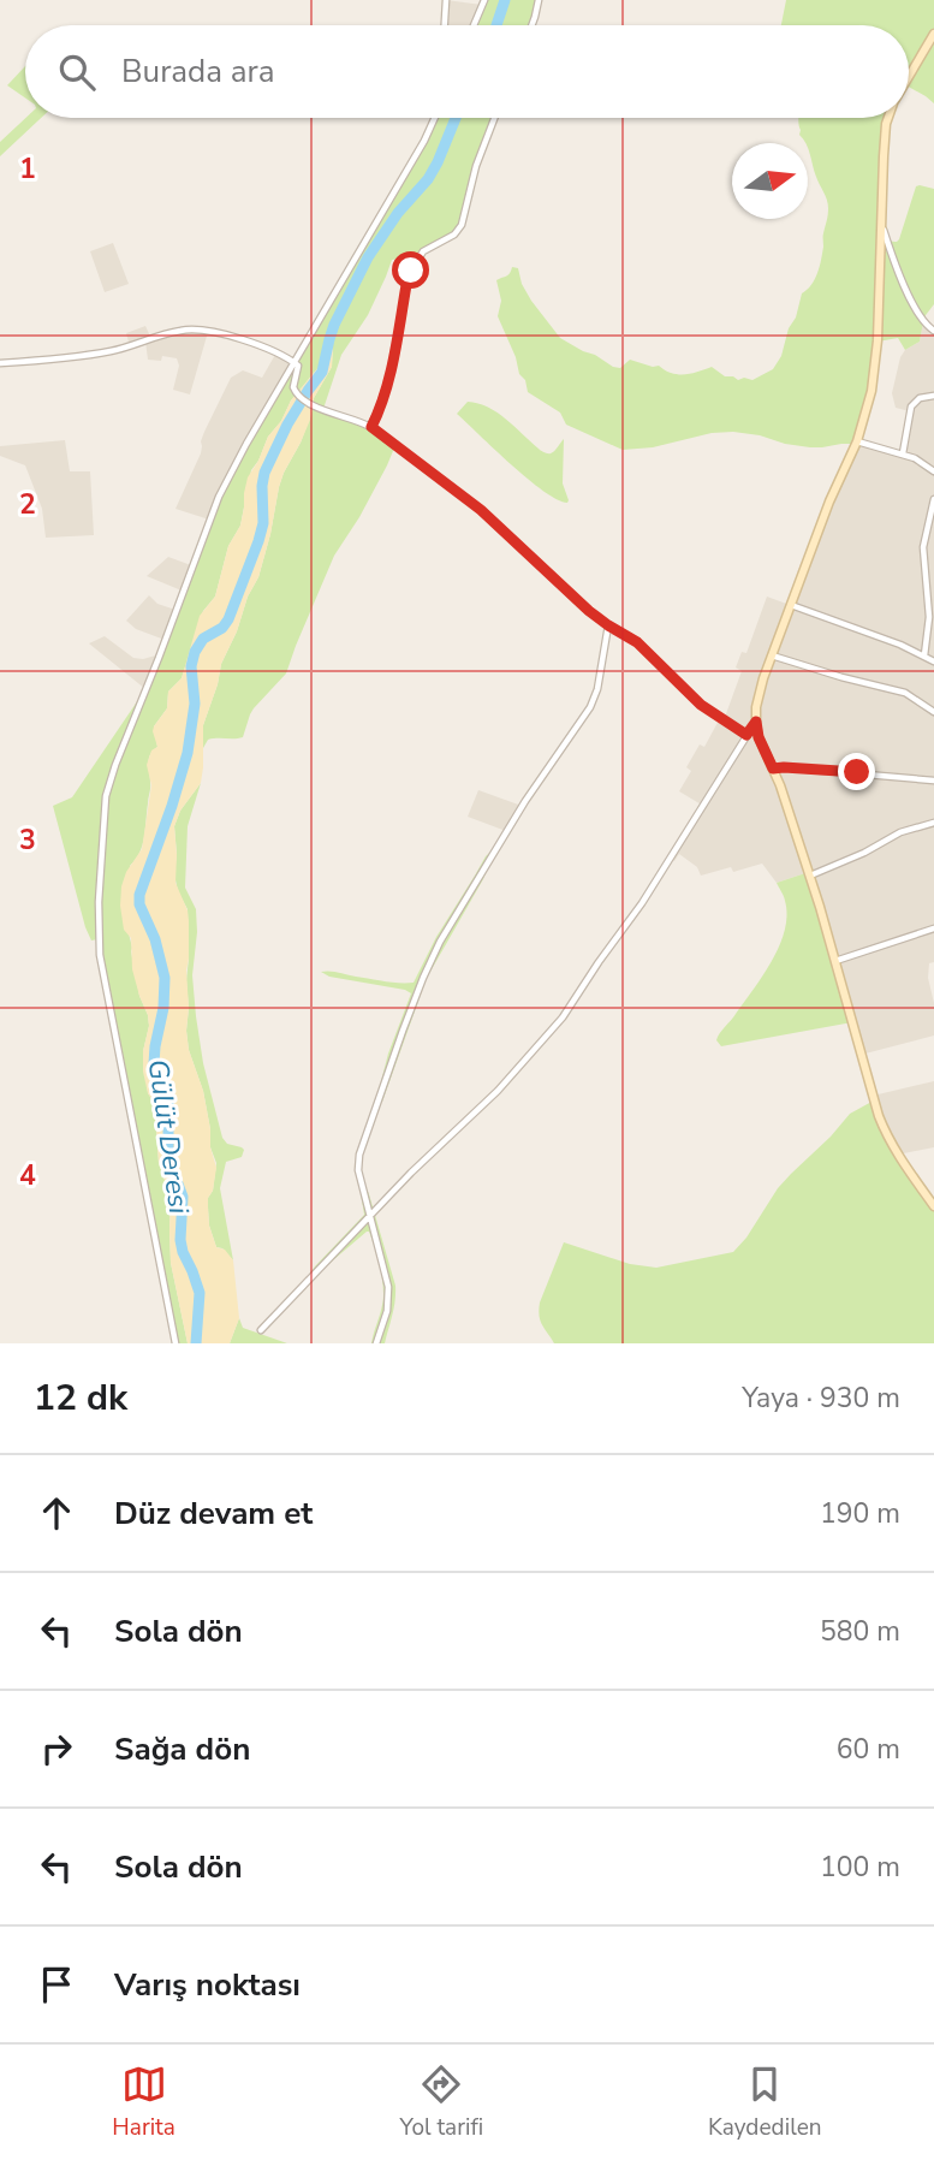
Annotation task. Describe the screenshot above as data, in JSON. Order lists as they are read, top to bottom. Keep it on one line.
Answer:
{"water":["Gülüt Deresi"],"north":"right","page":{"search":"Burada ara","heading":["12 dk","Yaya · 930 m"],"list":[["Düz devam et","190 m"],["Sola dön","580 m"],["Sağa dön","60 m"],["Sola dön","100 m"],"Varış noktası"],"nav":["Harita","Yol tarifi","Kaydedilen"]},"grid":{"rows":["1","2","3","4"]}}
